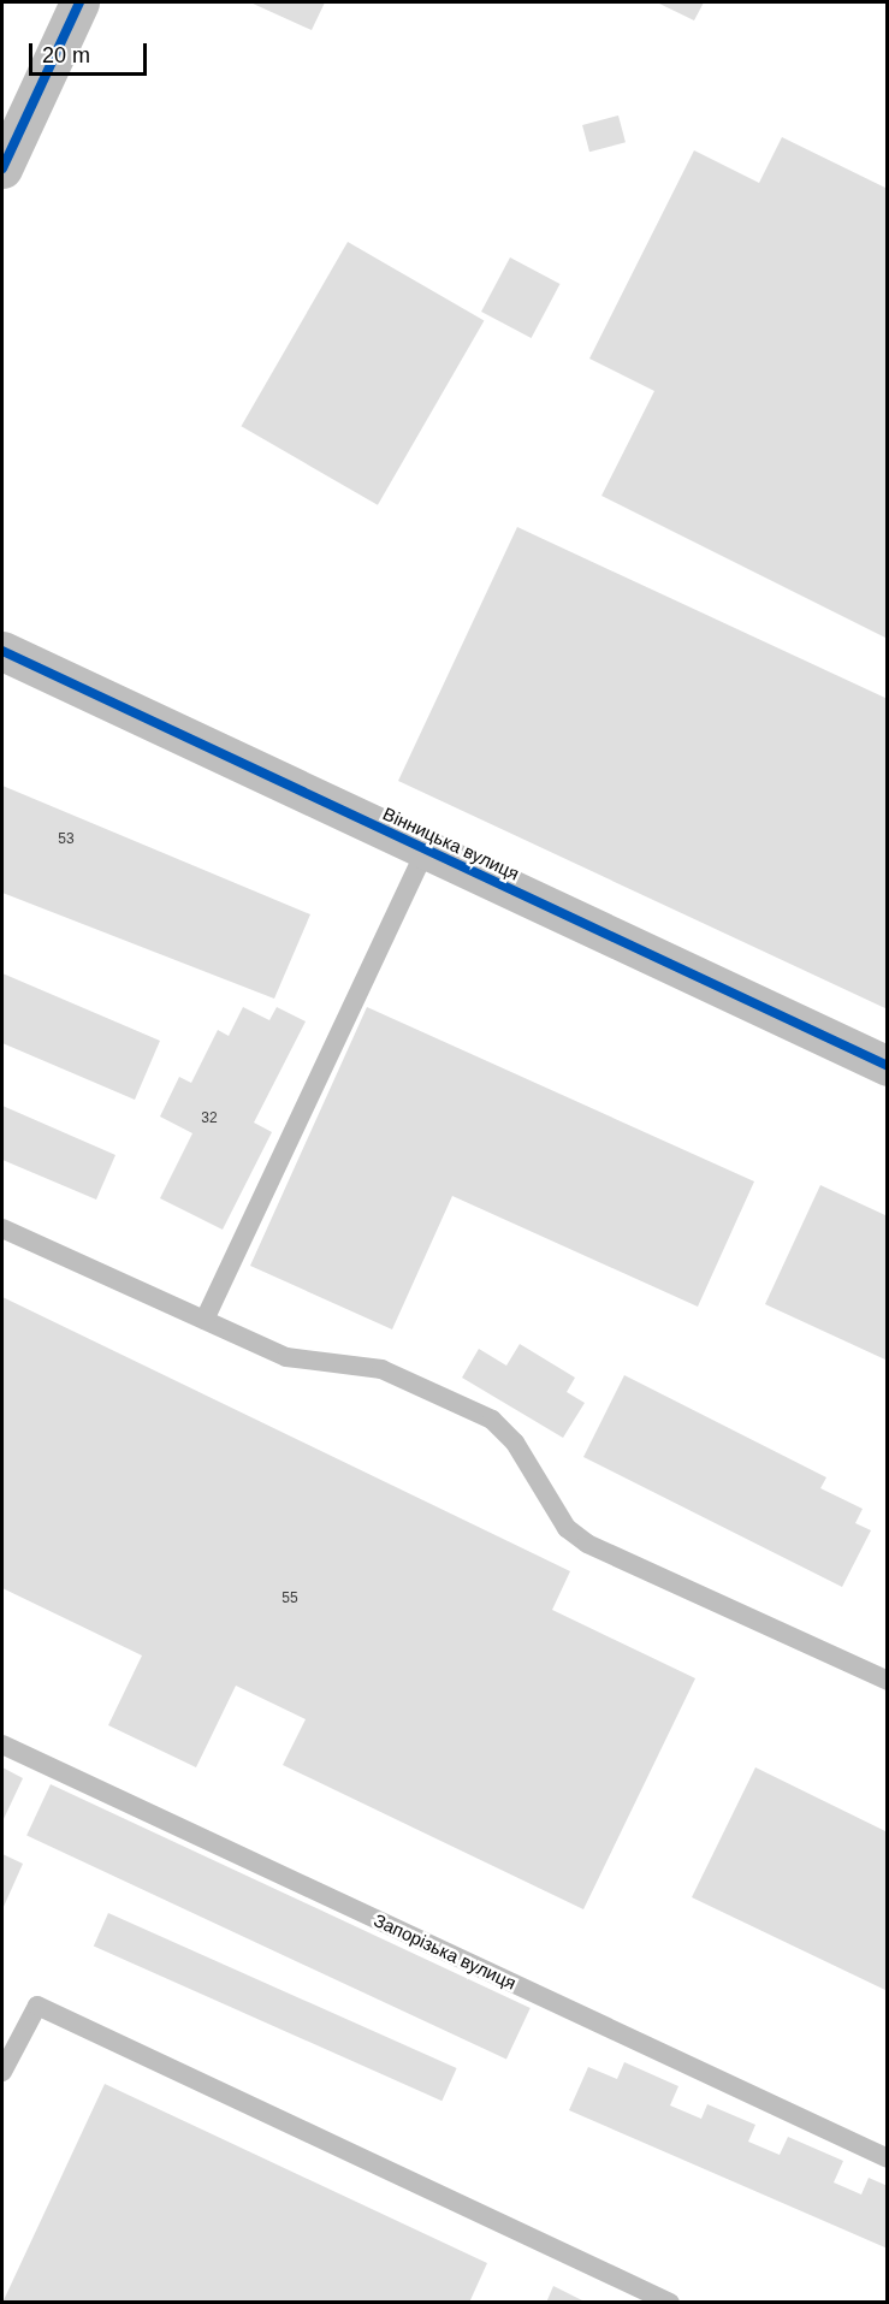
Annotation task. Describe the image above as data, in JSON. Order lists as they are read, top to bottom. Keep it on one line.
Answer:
{"streets":{"street":["Вінницька вулиця"],"lane":["Запорізька вулиця"]},"house_numbers":["53","32","55"],"scale_bar":"20 m"}
